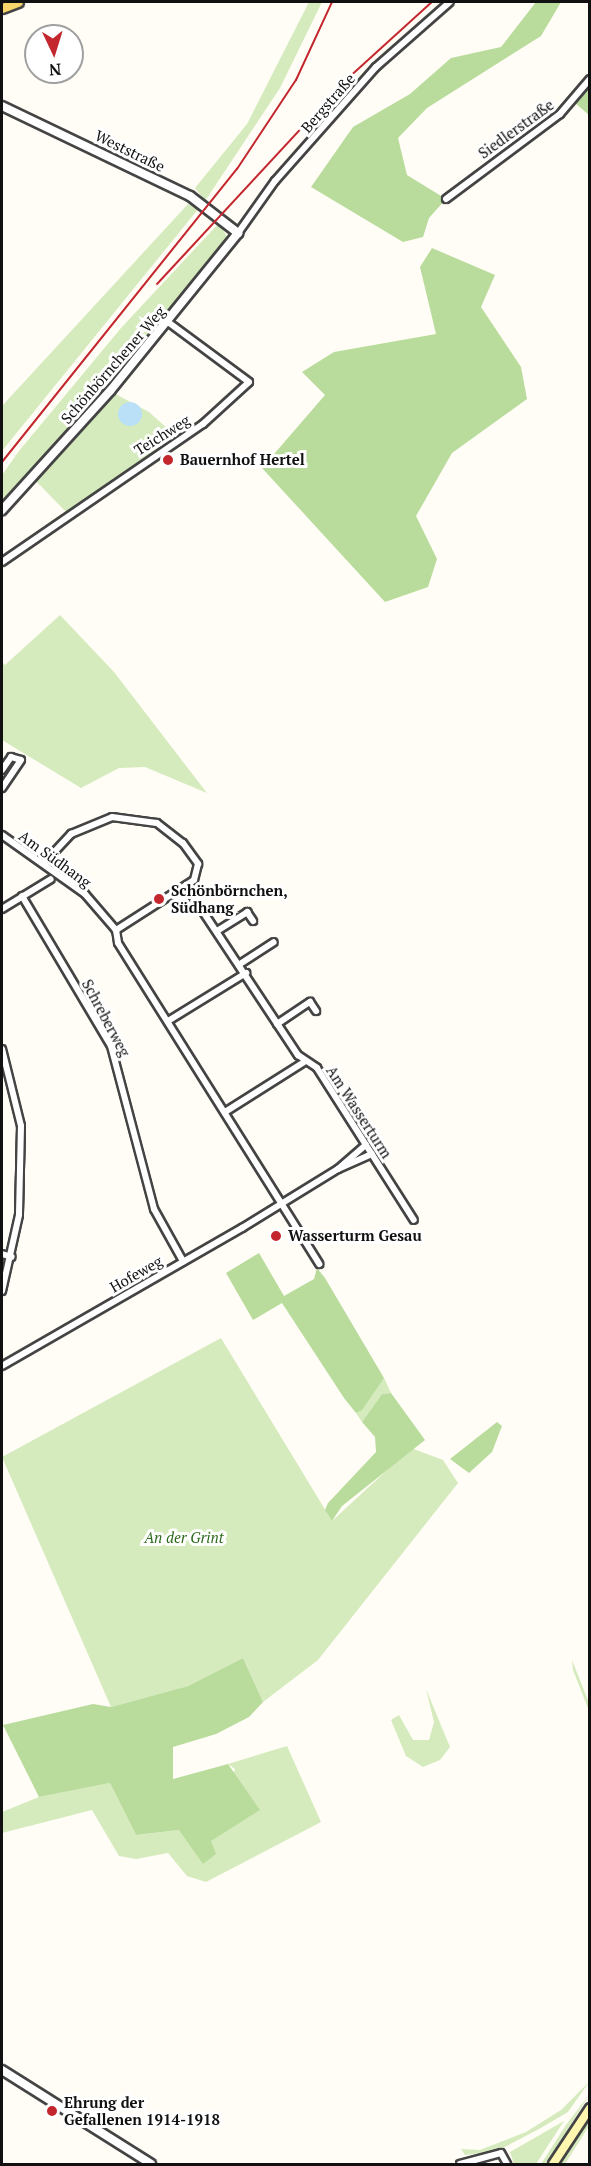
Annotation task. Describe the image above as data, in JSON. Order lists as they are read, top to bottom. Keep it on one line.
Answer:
{"streets":{"street":["Bergstraße","Siedlerstraße","Weststraße","Schönbörnchener Weg","Teichweg","Am Südhang","Schreberweg","Am Wasserturm","Hofeweg"]},"crossings":[["Bergstraße","Weststraße"],["Bergstraße","Schönbörnchener Weg"],["Weststraße","Schönbörnchener Weg"],["Schönbörnchener Weg","Teichweg"],["Am Südhang","Hofeweg"],["Schreberweg","Hofeweg"]],"parks":["An der Grint"],"places":["Bauernhof Hertel","Schönbörnchen, Südhang","Wasserturm Gesau","Ehrung der Gefallenen 1914-1918"],"north":"bottom"}
